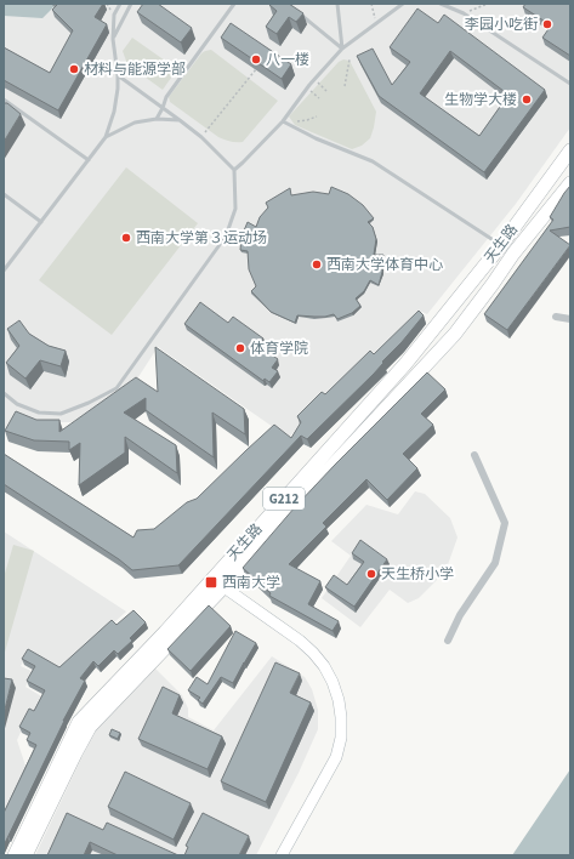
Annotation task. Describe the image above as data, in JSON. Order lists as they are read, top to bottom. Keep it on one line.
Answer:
{"streets":{"highway":["天生路","G212"]},"places":{"other":["李园小吃街","八一楼","材料与能源学部","生物学大楼","西南大学第３运动场","西南大学体育中心","体育学院","天生桥小学"],"transit":["西南大学"]}}
